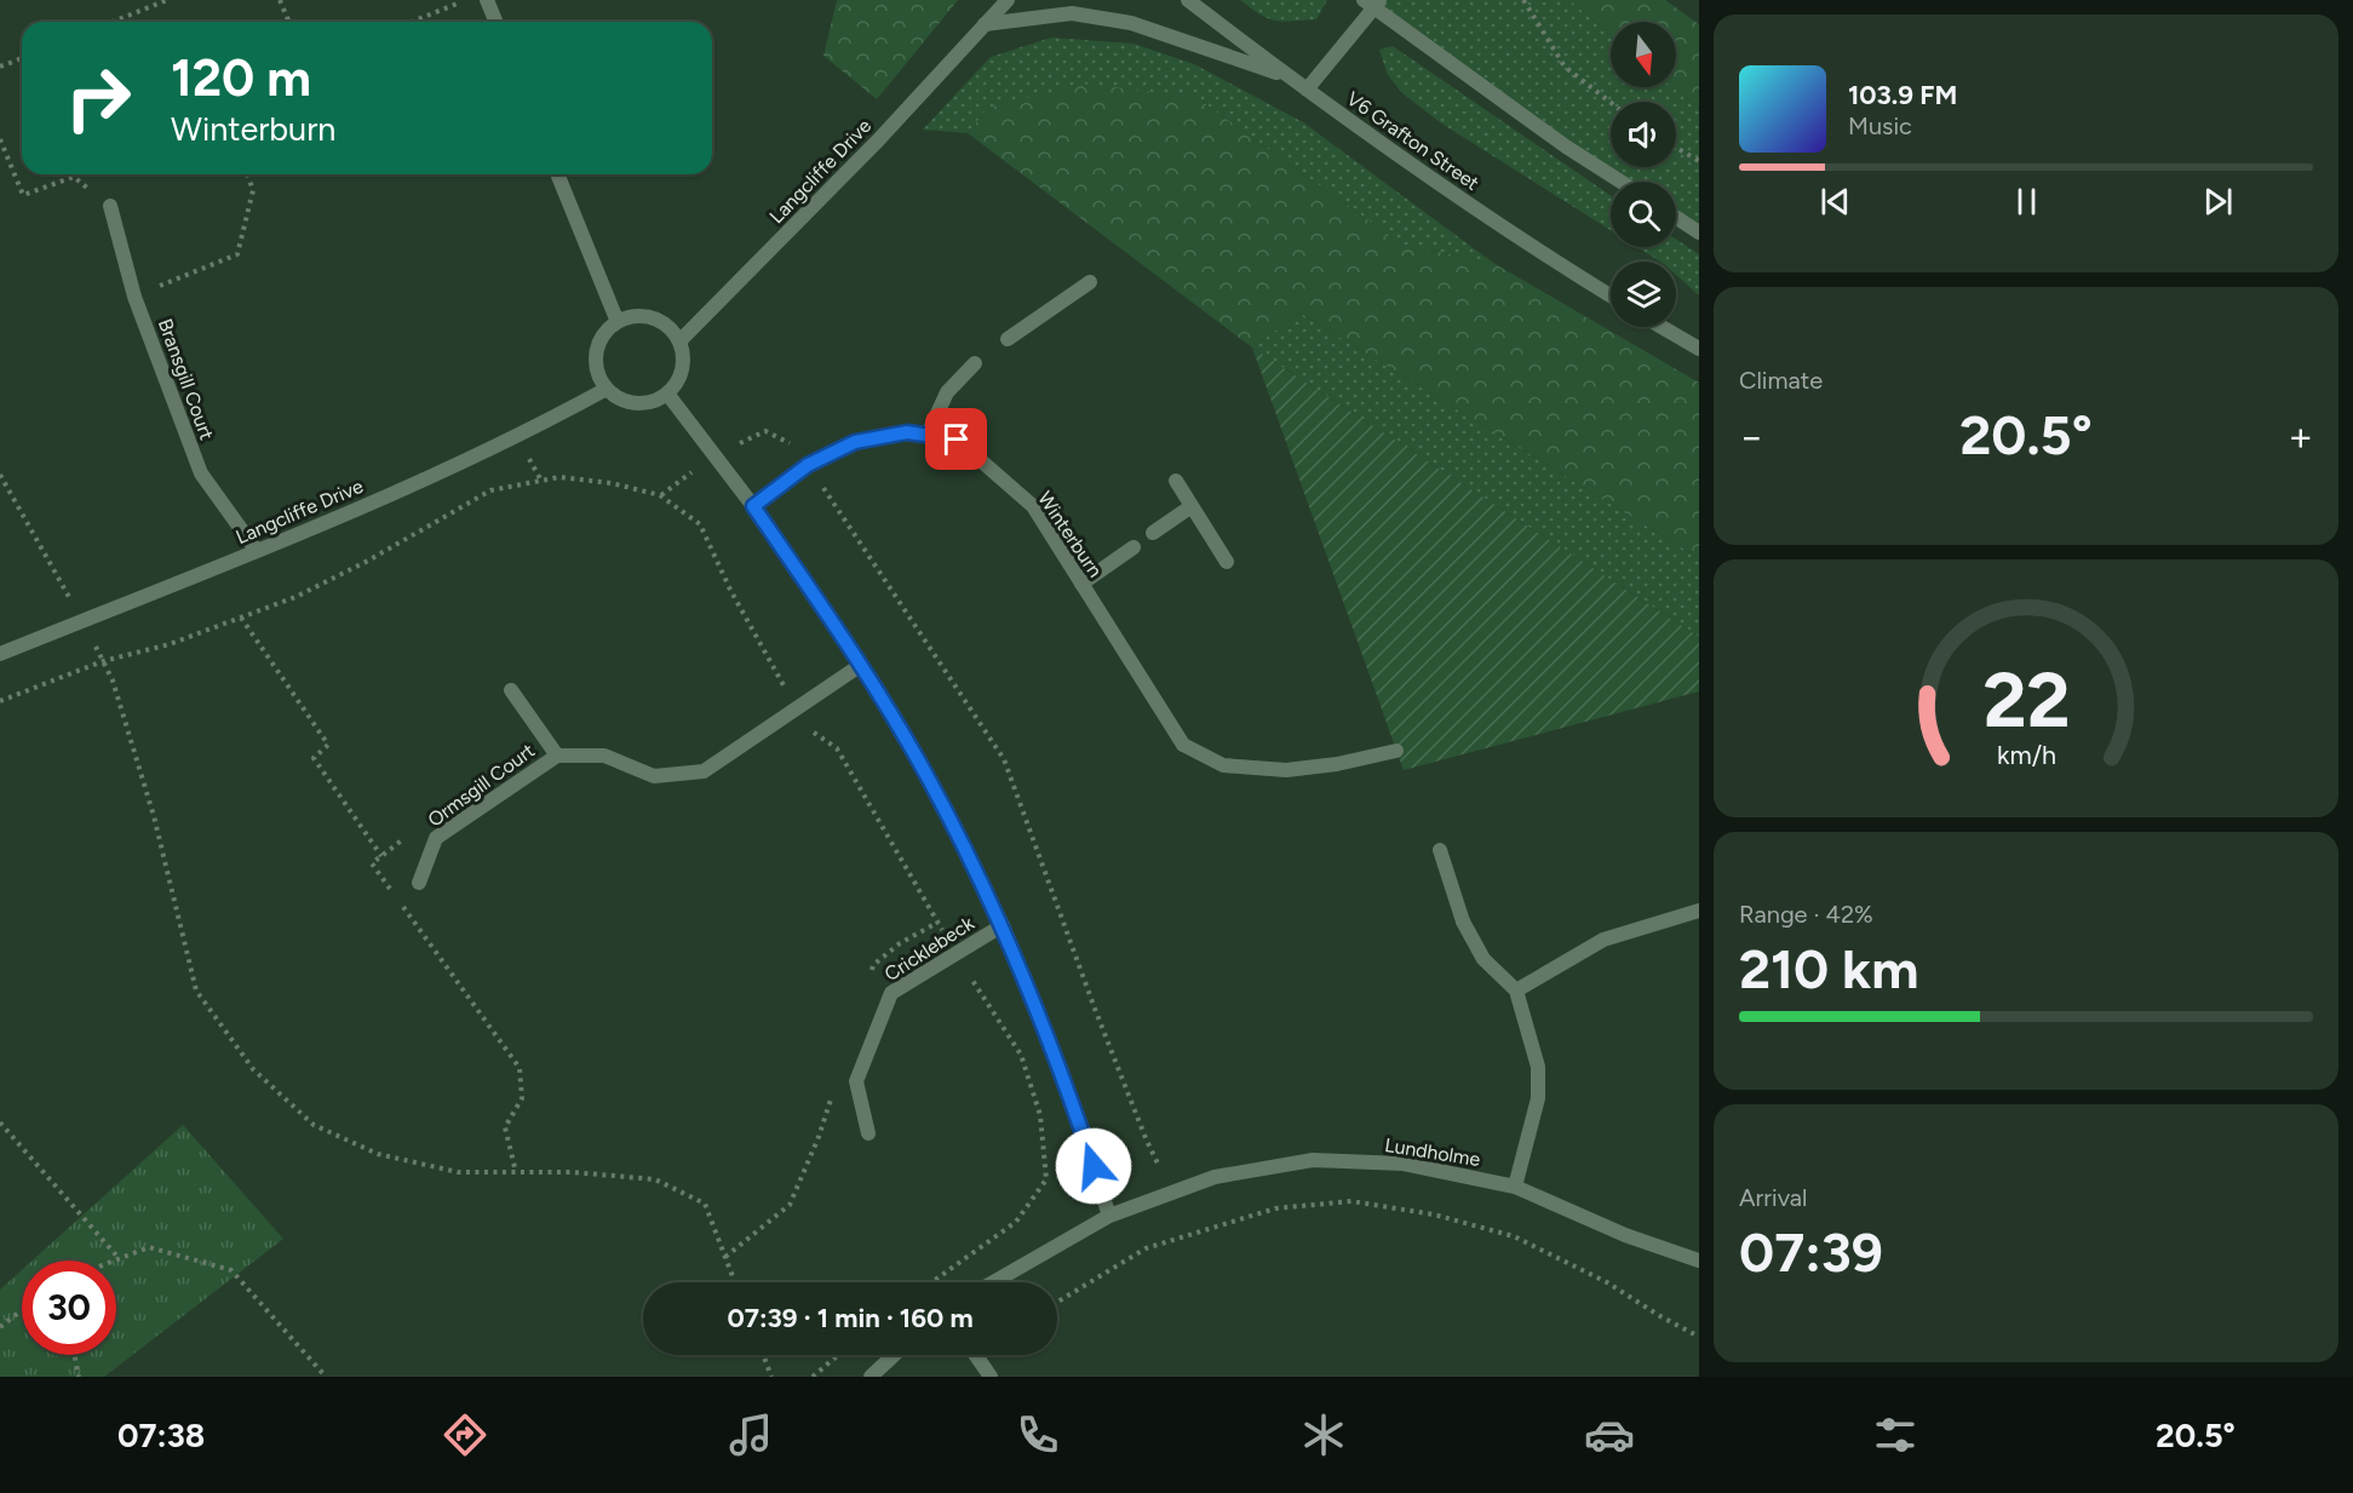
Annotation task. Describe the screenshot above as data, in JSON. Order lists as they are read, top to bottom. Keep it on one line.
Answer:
{"streets":{"street":["V6 Grafton Street","Langcliffe Drive","Bransgill Court","Winterburn","Ormsgill Court","Cricklebeck","Lundholme"]},"crossings":[["Langcliffe Drive","Bransgill Court"]],"north":"bottom","page":{"turn":["120 m","Winterburn"],"song":["103.9 FM","Music"],"tile":["Climate",["Range · 42%","210 km"],["Arrival","07:39"]],"heat":["−","20.5°","+"],"limit":"30","trip":"07:39 · 1 min · 160 m","tabs":["07:38","20.5°"],"gauge":["22","km/h"]}}
